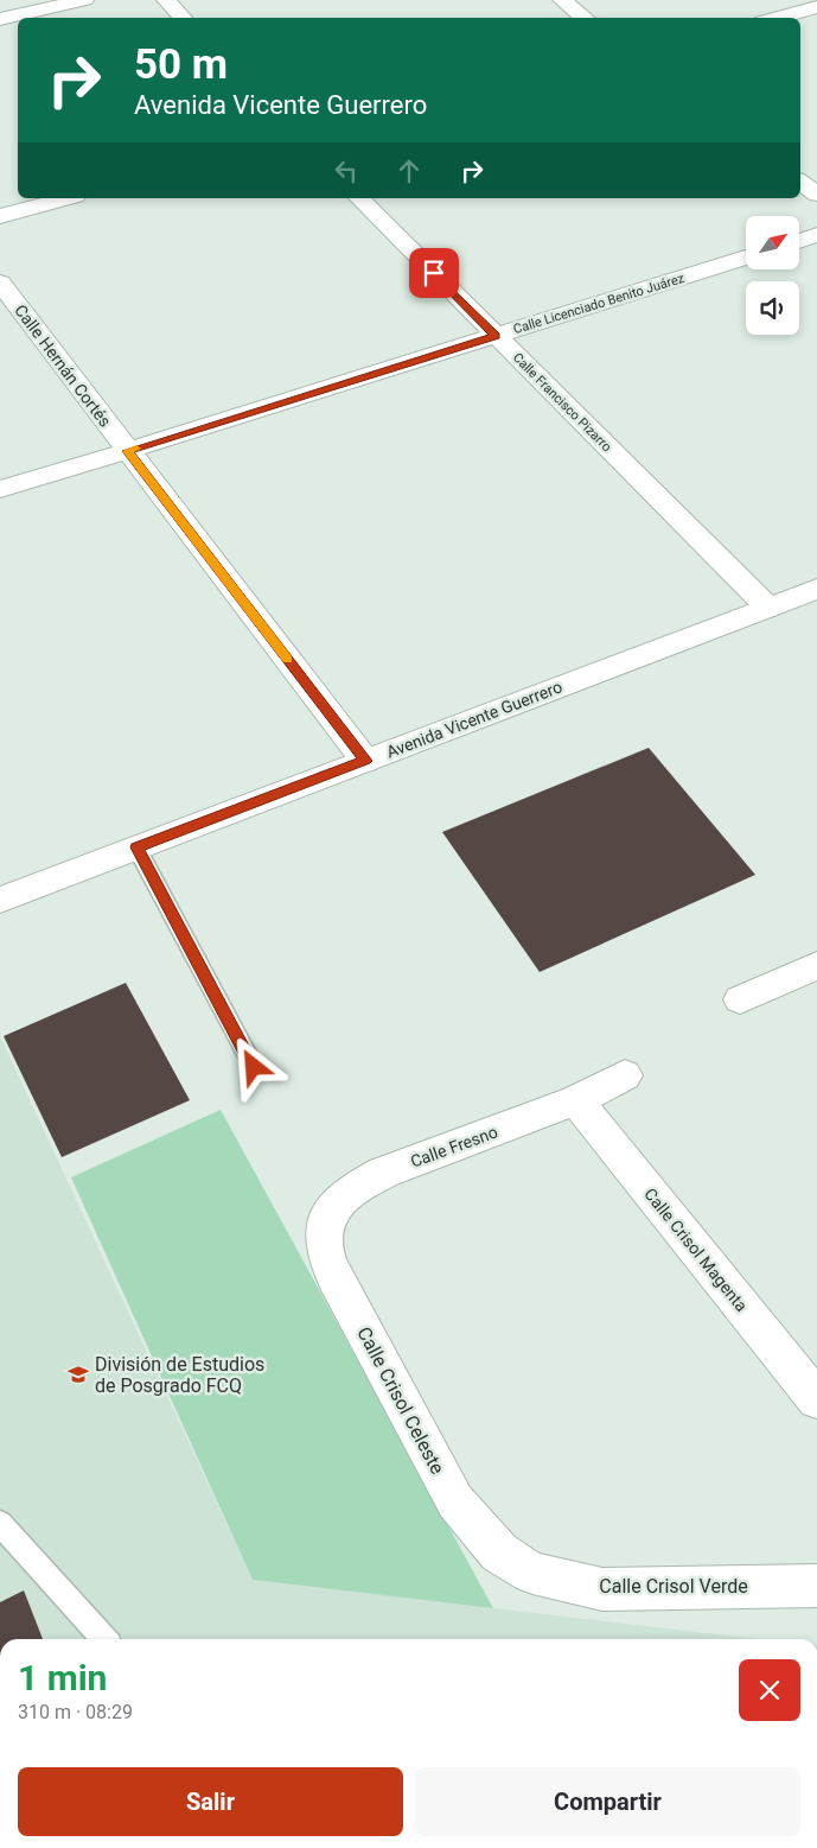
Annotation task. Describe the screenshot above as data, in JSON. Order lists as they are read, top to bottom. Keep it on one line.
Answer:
{"streets":{"street":["Calle Licenciado Benito Juárez","Calle Hernán Cortés","Calle Francisco Pizarro","Avenida Vicente Guerrero","Calle Fresno","Calle Crisol Magenta","Calle Crisol Celeste","Calle Crisol Verde"]},"crossings":[["Calle Licenciado Benito Juárez","Calle Hernán Cortés"],["Calle Licenciado Benito Juárez","Calle Francisco Pizarro"],["Calle Hernán Cortés","Avenida Vicente Guerrero"],["Calle Francisco Pizarro","Avenida Vicente Guerrero"],["Calle Fresno","Calle Crisol Magenta"],["Calle Fresno","Calle Crisol Celeste"],["Calle Crisol Celeste","Calle Crisol Verde"]],"places":{"school or university":["División de Estudios de Posgrado FCQ"]},"north":"top right","page":{"turn":["50 m","Avenida Vicente Guerrero"],"heading":["1 min","310 m · 08:29"],"buttons":["Salir","Compartir"]}}
